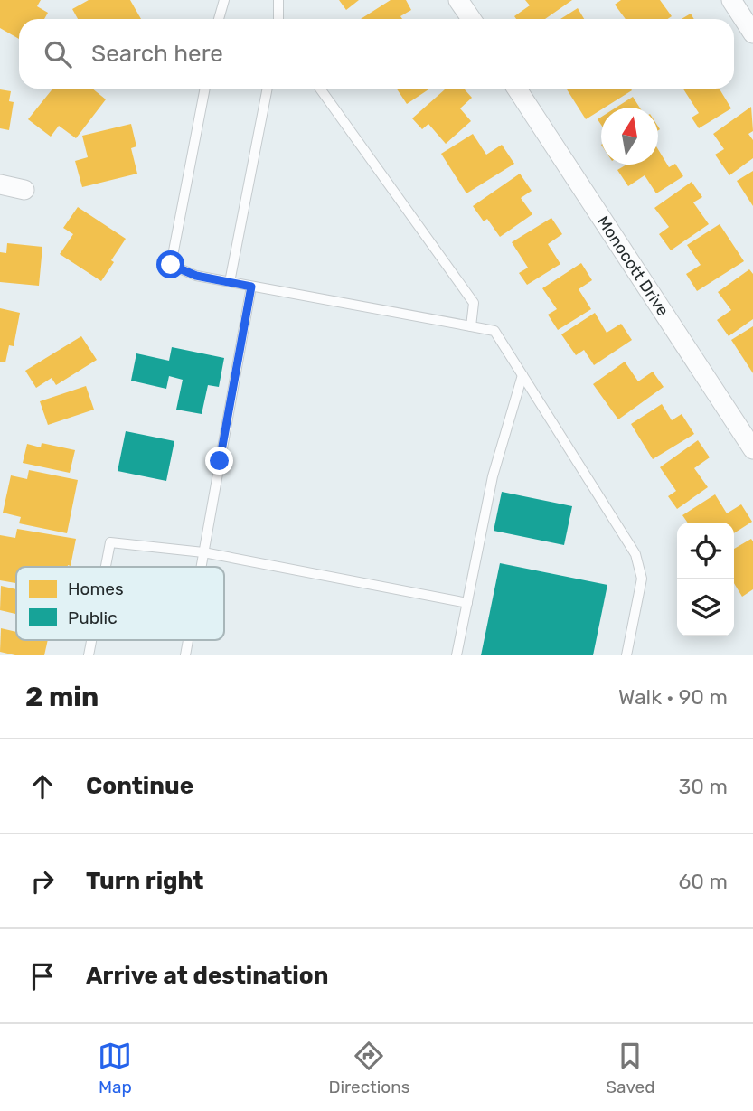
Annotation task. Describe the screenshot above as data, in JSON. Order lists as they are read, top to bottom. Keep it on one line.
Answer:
{"streets":{"street":["Monocott Drive"]},"legend":["Homes","Public"],"north":"top","page":{"search":"Search here","heading":["2 min","Walk · 90 m"],"list":[["Continue","30 m"],["Turn right","60 m"],"Arrive at destination"],"nav":["Map","Directions","Saved"]}}
